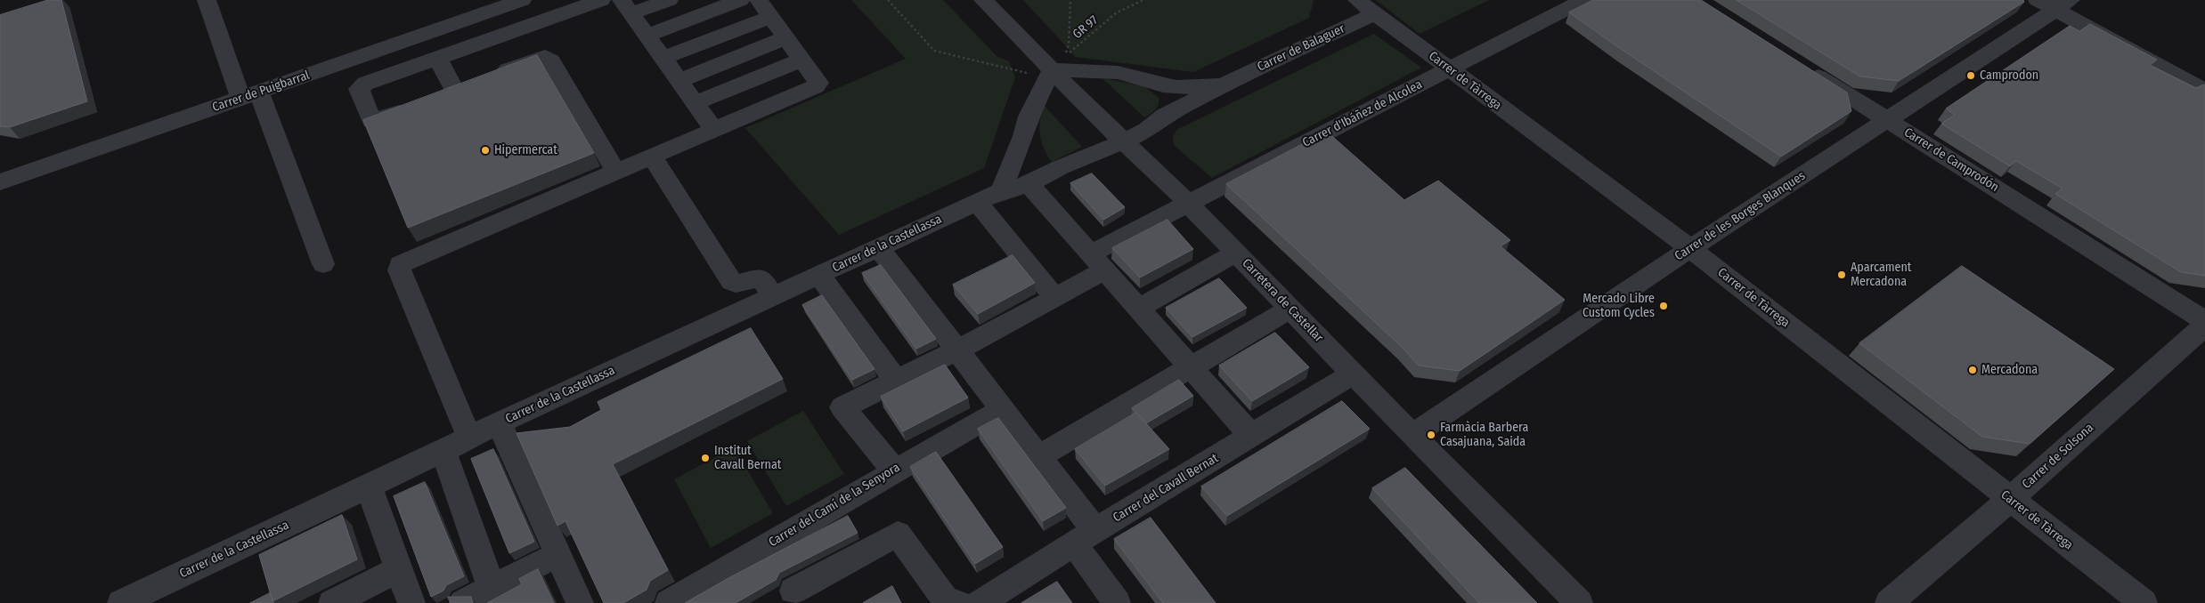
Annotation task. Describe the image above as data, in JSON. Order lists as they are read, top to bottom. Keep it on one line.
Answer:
{"streets":{"street":["Carrer de Balaguer","Carrer de Tàrrega","Carrer de Puigbarral","Carrer d'Ibáñez de Alcolea","Carrer de Camprodón","Carrer de les Borges Blanques","Carrer de la Castellassa","Carretera de Castellar","Carrer de Solsona","Carrer del Cavall Bernat","Carrer del Camí de la Senyora"],"path":["GR 97"]},"crossings":[["GR 97","Carrer de Balaguer"],["GR 97","Carretera de Castellar"],["Carrer de Balaguer","Carrer de Tàrrega"],["Carrer de Balaguer","Carrer de la Castellassa"],["Carrer de Balaguer","Carretera de Castellar"],["Carrer de Tàrrega","Carrer d'Ibáñez de Alcolea"],["Carrer de Tàrrega","Carrer de les Borges Blanques"],["Carrer de Tàrrega","Carrer de Solsona"],["Carrer d'Ibáñez de Alcolea","Carretera de Castellar"],["Carrer d'Ibáñez de Alcolea","Carrer del Camí de la Senyora"],["Carrer de Camprodón","Carrer de les Borges Blanques"],["Carrer de les Borges Blanques","Carretera de Castellar"],["Carrer de la Castellassa","Carretera de Castellar"],["Carretera de Castellar","Carrer del Cavall Bernat"]],"places":["Camprodon","Hipermercat","Aparcament Mercadona","Mercado Libre Custom Cycles","Mercadona","Farmàcia Barbera Casajuana, Saida","Institut Cavall Bernat"]}
